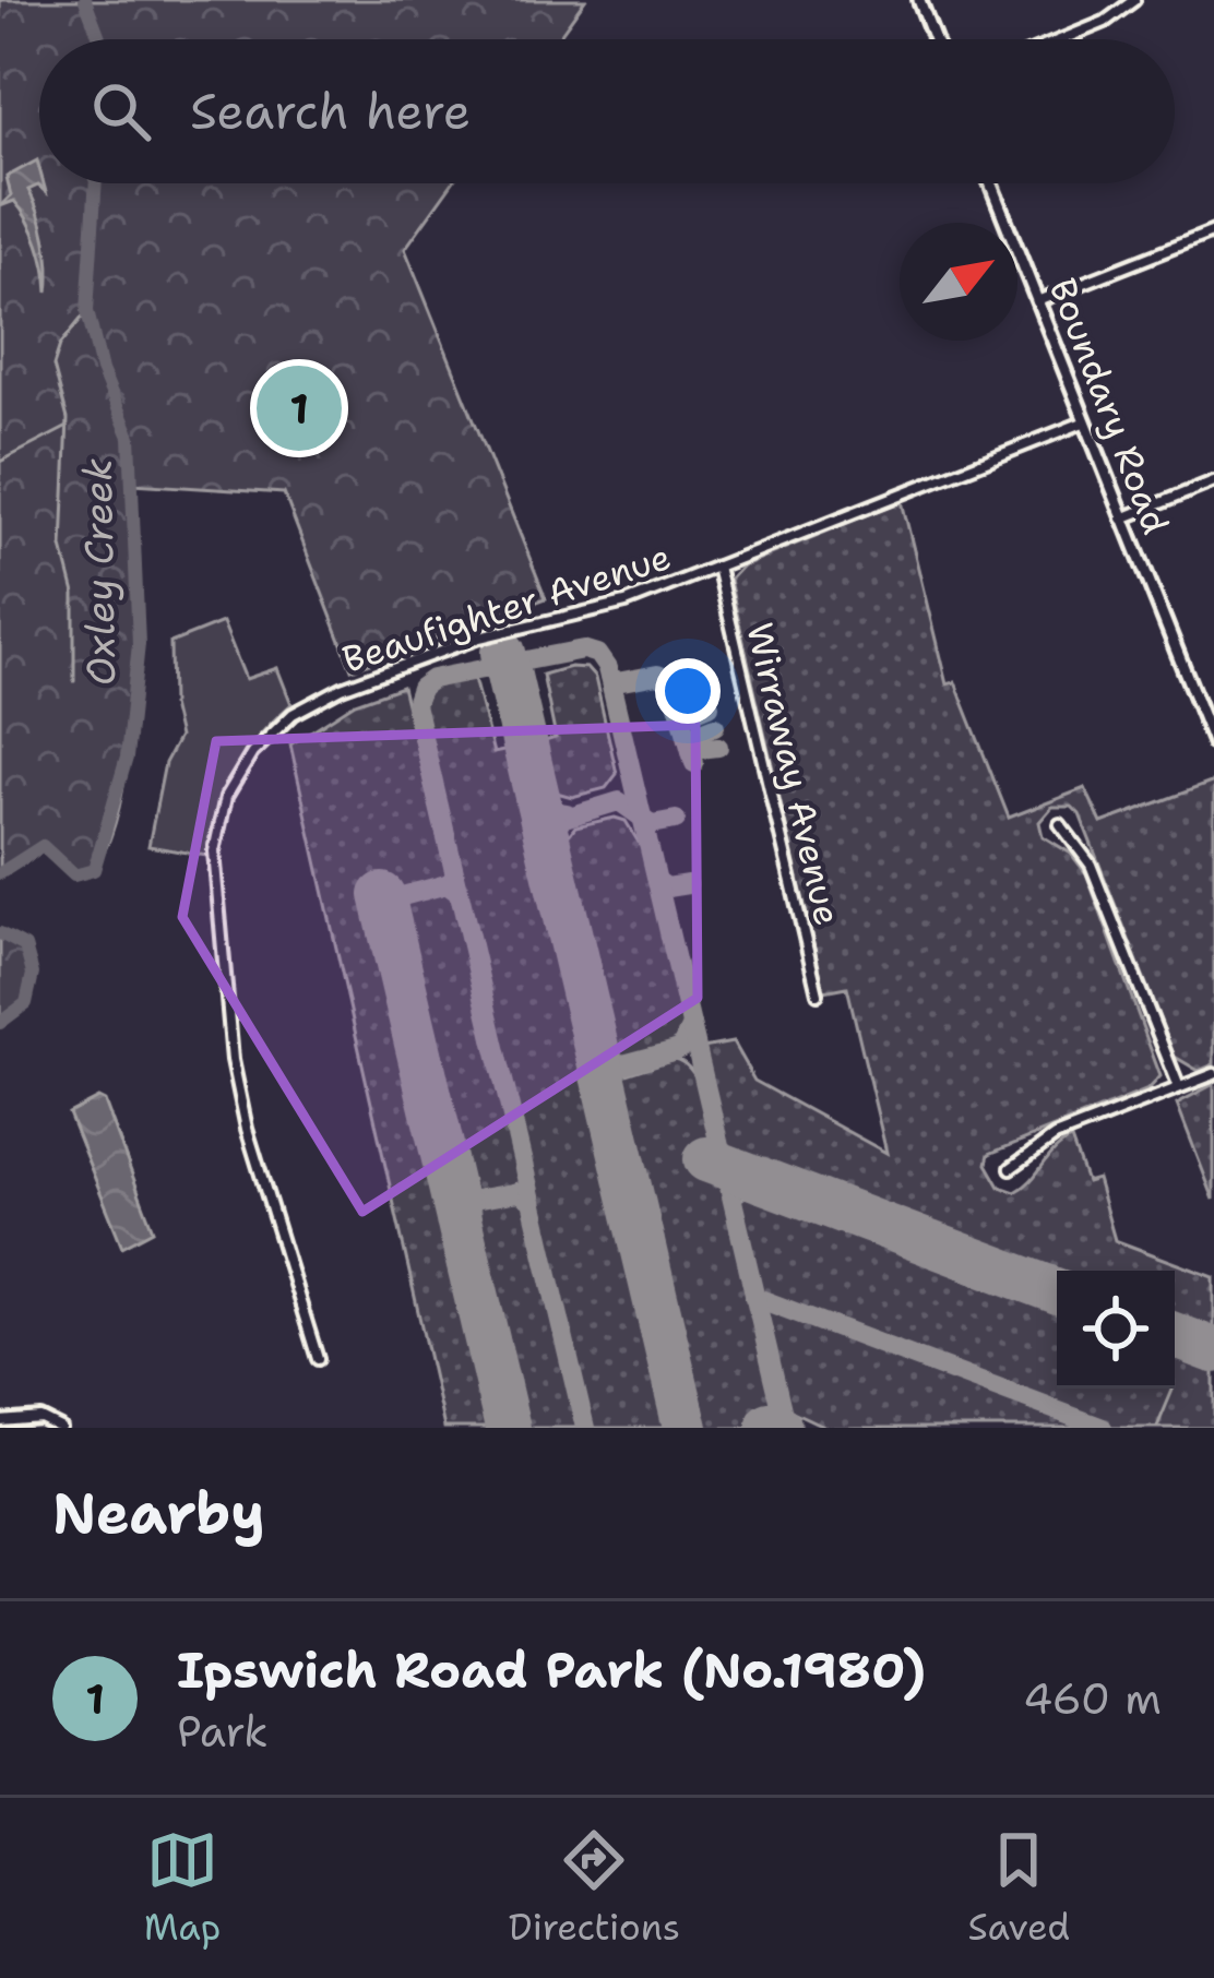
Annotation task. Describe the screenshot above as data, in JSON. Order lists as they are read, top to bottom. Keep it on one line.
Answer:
{"streets":{"main road":["Boundary Road"],"street":["Beaufighter Avenue","Wirraway Avenue"]},"crossings":[["Boundary Road","Beaufighter Avenue"],["Beaufighter Avenue","Wirraway Avenue"]],"water":["Oxley Creek"],"north":"top right","page":{"search":"Search here","pins":"1","heading":"Nearby","list":[{"mark":"1","name":"Ipswich Road Park (No.1980)","note":"Park","value":"460 m"}],"nav":["Map","Directions","Saved"]}}
